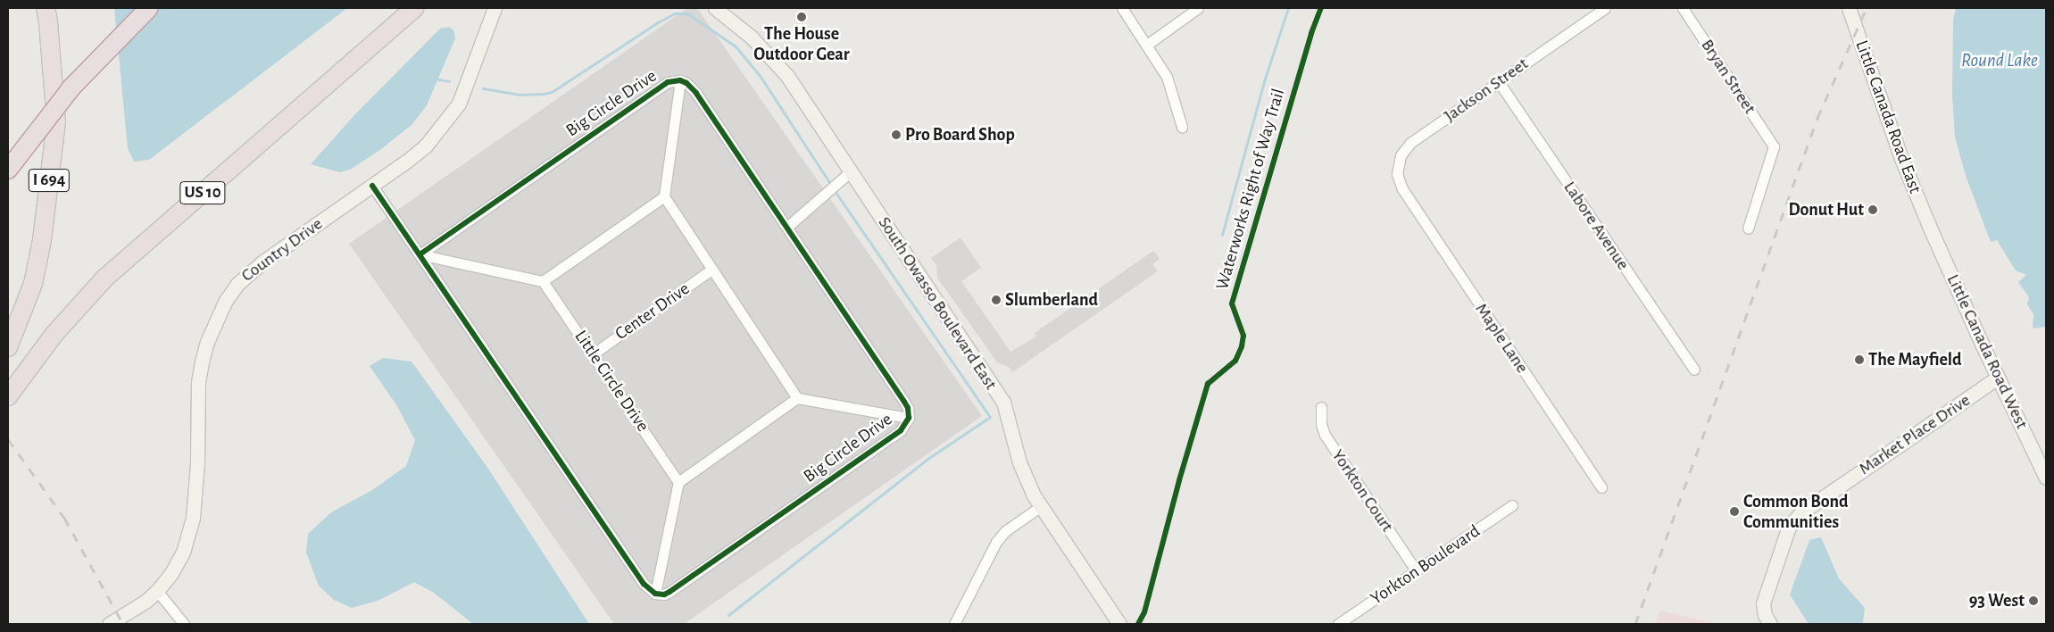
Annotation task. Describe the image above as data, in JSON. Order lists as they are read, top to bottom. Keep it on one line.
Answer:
{"streets":{"highway":["I 694","US 10"],"street":["Bryan Street","Jackson Street","Big Circle Drive","Little Canada Road East","Labore Avenue","Country Drive","South Owasso Boulevard East","Center Drive","Maple Lane","Little Canada Road West","Little Circle Drive","Market Place Drive","Yorkton Court","Yorkton Boulevard"],"cycle path":["Waterworks Right of Way Trail"]},"crossings":[["Jackson Street","Labore Avenue"],["Jackson Street","Maple Lane"],["Little Canada Road East","Little Canada Road West"],["Center Drive","Little Circle Drive"],["Little Canada Road West","Market Place Drive"],["Yorkton Court","Yorkton Boulevard"]],"water":["Round Lake"],"places":["The House Outdoor Gear","Pro Board Shop","Donut Hut","Slumberland","The Mayfield","Common Bond Communities","93 West"]}
